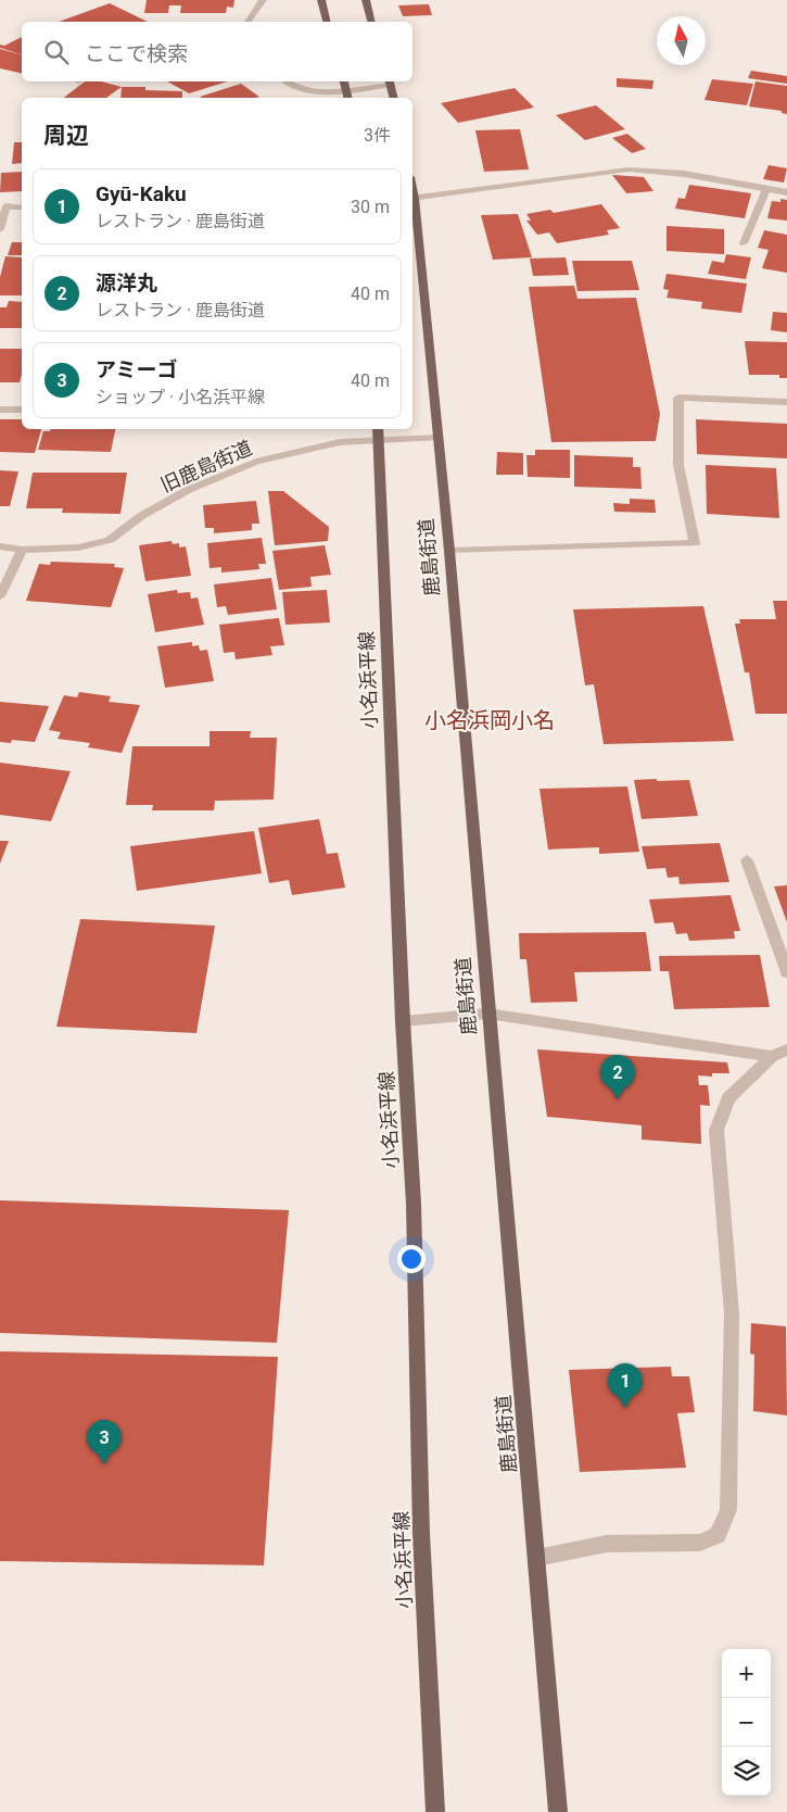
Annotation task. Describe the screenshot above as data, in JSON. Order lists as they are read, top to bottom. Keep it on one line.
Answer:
{"streets":{"main road":["鹿島街道","小名浜平線"],"street":["旧鹿島街道"]},"crossings":[["旧鹿島街道","鹿島街道"],["旧鹿島街道","小名浜平線"]],"districts":["小名浜岡小名"],"north":"top","page":{"search":"ここで検索","heading":["周辺","3件"],"list":[{"mark":"1","name":"Gyū-Kaku","note":"レストラン · 鹿島街道","value":"30 m"},{"mark":"2","name":"源洋丸","note":"レストラン · 鹿島街道","value":"40 m"},{"mark":"3","name":"アミーゴ","note":"ショップ · 小名浜平線","value":"40 m"}],"pins":["2","1","3"],"map_buttons":["+","−"]}}
